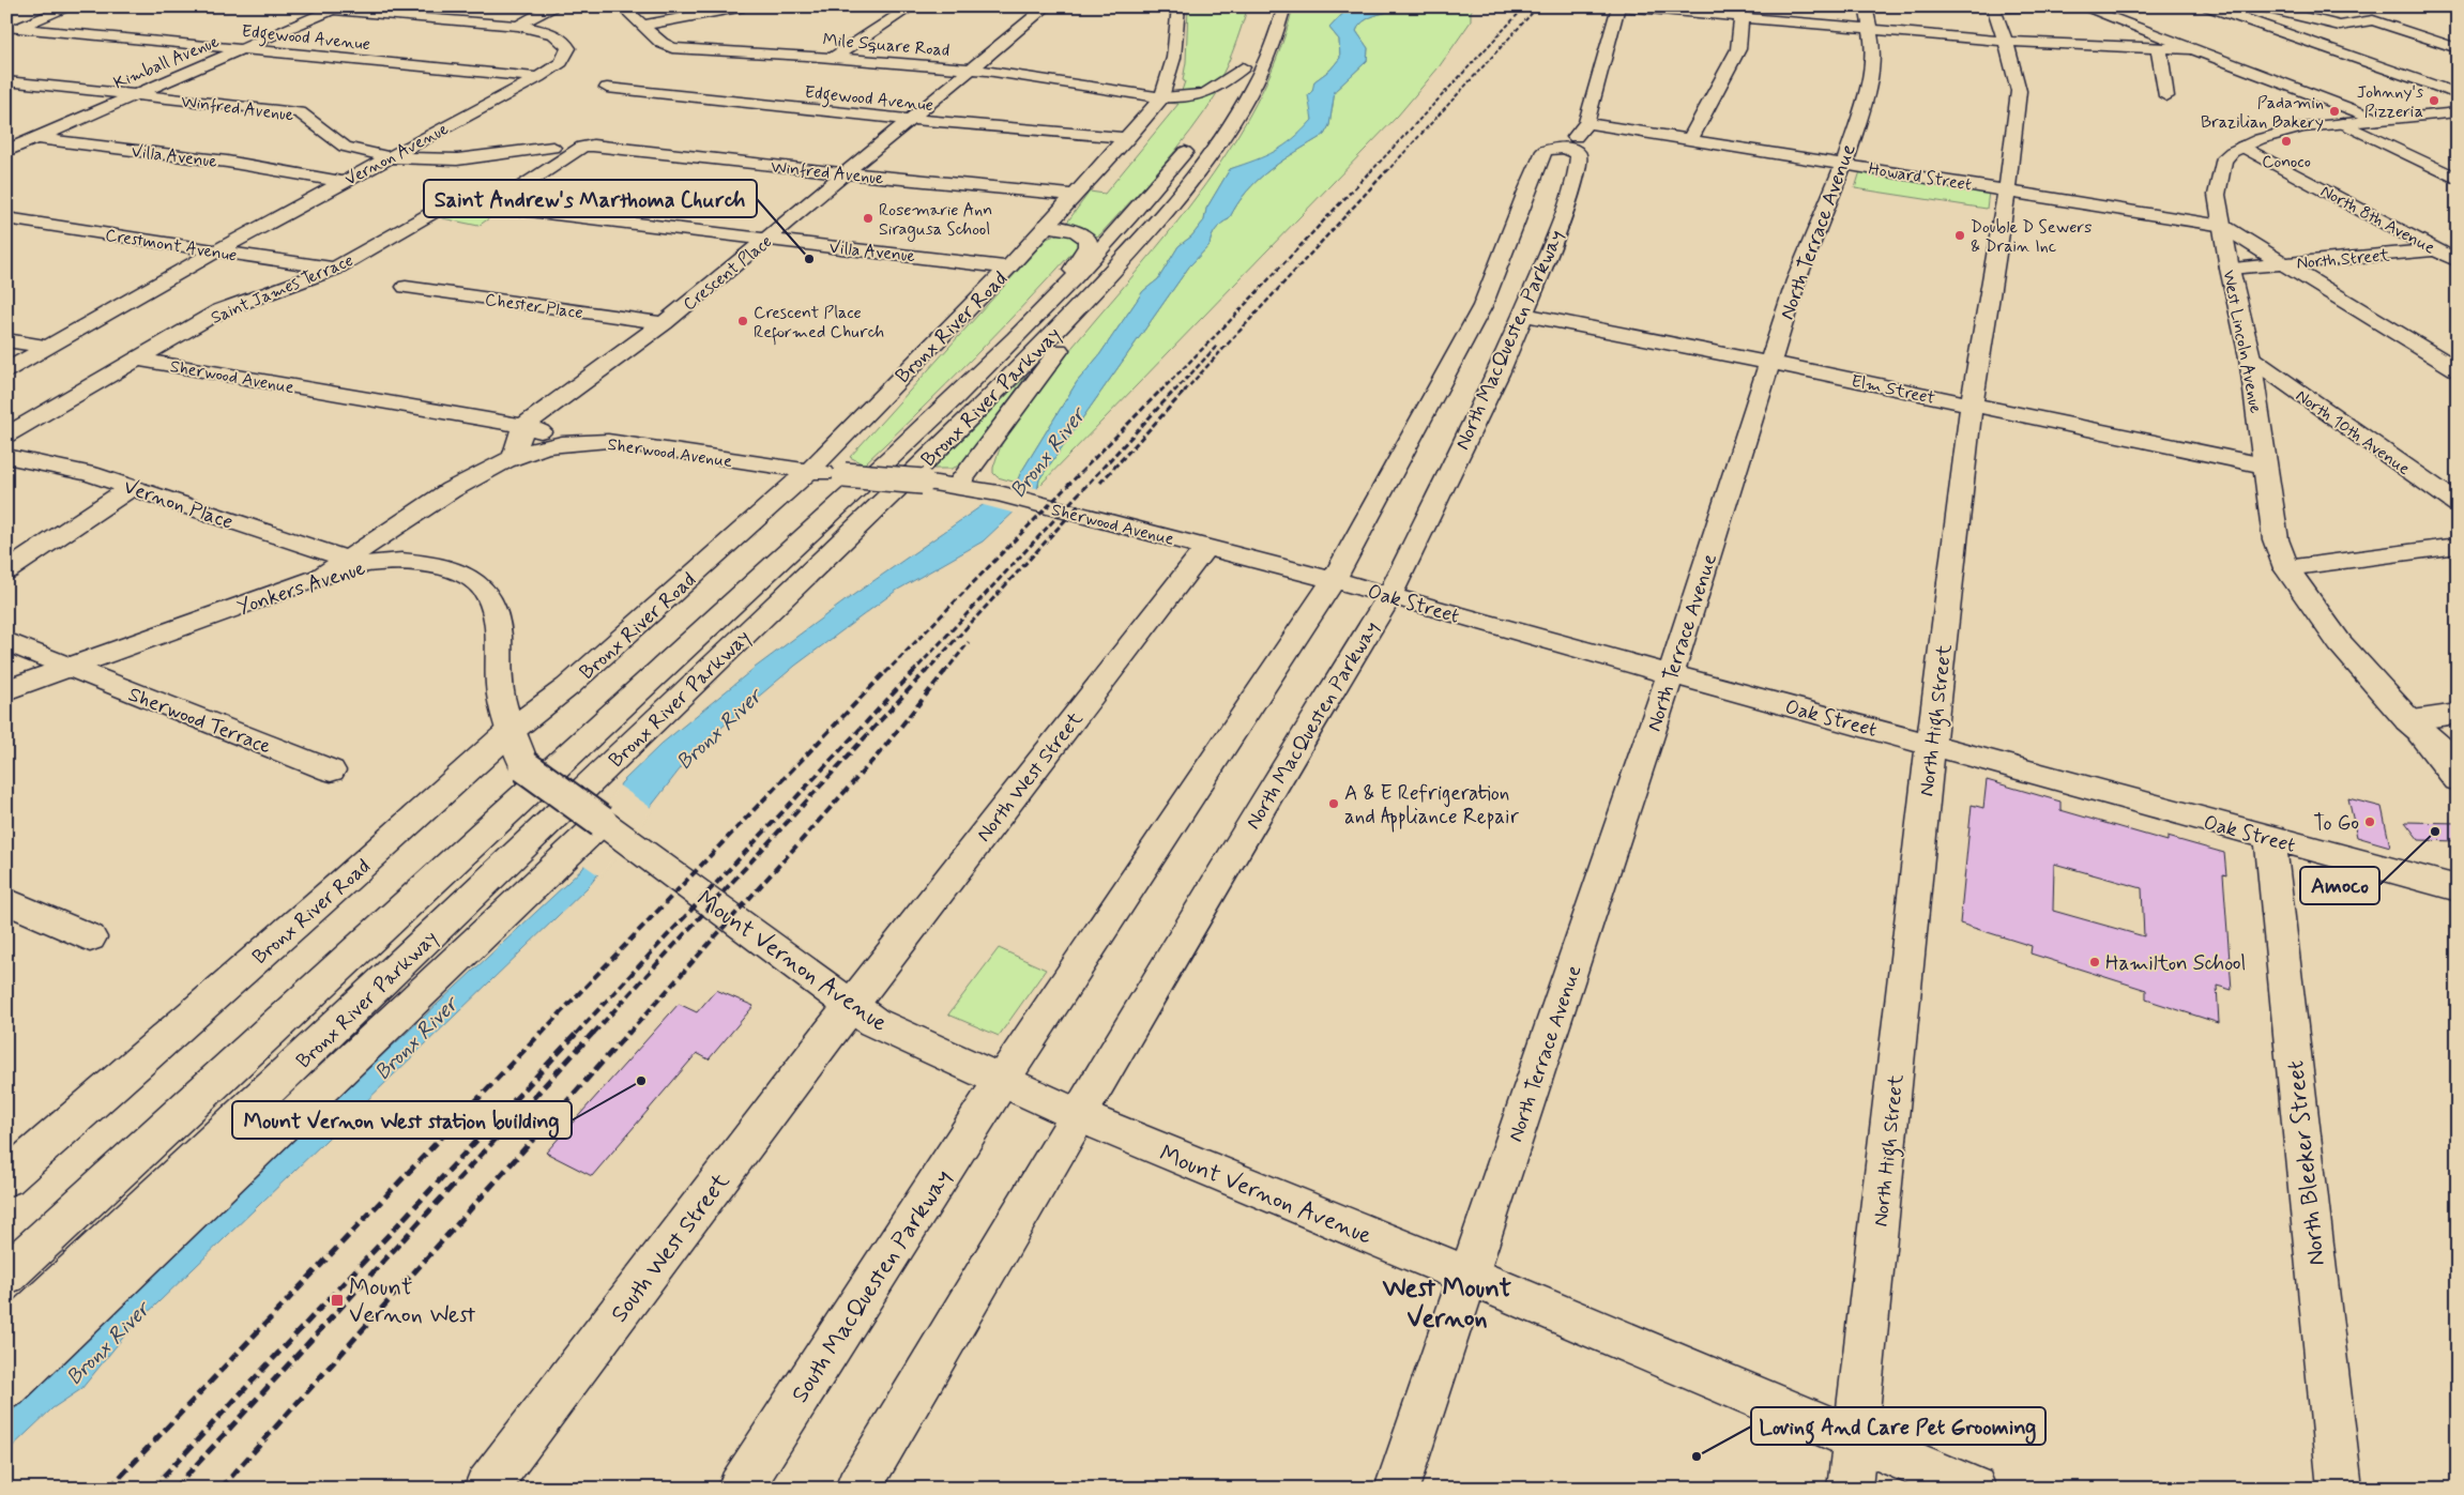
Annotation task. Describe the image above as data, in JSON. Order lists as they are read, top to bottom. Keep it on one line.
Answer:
{"streets":{"main road":["Edgewood Avenue","Mile Square Road","Kimball Avenue","Winfred Avenue","Vernon Avenue","Villa Avenue","Howard Street","North 8th Avenue","North Terrace Avenue","Crestmont Avenue","North Street","Crescent Place","Saint James Terrace","Chester Place","Bronx River Road","North MacQuesten Parkway","West Lincoln Avenue","Sherwood Avenue","Elm Street","Bronx River Parkway","North 10th Avenue","Vernon Place","Yonkers Avenue","Oak Street","Sherwood Terrace","North High Street","North West Street","Mount Vernon Avenue","North Bleeker Street","South West Street","South MacQuesten Parkway"]},"crossings":[["Edgewood Avenue","Kimball Avenue"],["Edgewood Avenue","Vernon Avenue"],["Edgewood Avenue","Crescent Place"],["Edgewood Avenue","Bronx River Road"],["Mile Square Road","Crescent Place"],["Mile Square Road","Bronx River Road"],["Mile Square Road","Bronx River Parkway"],["Kimball Avenue","Winfred Avenue"],["Kimball Avenue","Vernon Avenue"],["Kimball Avenue","Villa Avenue"],["Winfred Avenue","Vernon Avenue"],["Winfred Avenue","Villa Avenue"],["Winfred Avenue","Crescent Place"],["Winfred Avenue","Bronx River Road"],["Vernon Avenue","Villa Avenue"],["Vernon Avenue","Crestmont Avenue"],["Villa Avenue","Crescent Place"],["Villa Avenue","Bronx River Road"],["Howard Street","North Terrace Avenue"],["Howard Street","North MacQuesten Parkway"],["Howard Street","West Lincoln Avenue"],["Howard Street","North High Street"],["North 8th Avenue","North Street"],["North 8th Avenue","West Lincoln Avenue"],["North Terrace Avenue","Elm Street"],["North Terrace Avenue","Oak Street"],["North Terrace Avenue","Mount Vernon Avenue"],["Crestmont Avenue","Saint James Terrace"],["North Street","West Lincoln Avenue"],["Crescent Place","Chester Place"],["Crescent Place","Sherwood Avenue"],["Saint James Terrace","Sherwood Avenue"],["Bronx River Road","Sherwood Avenue"],["Bronx River Road","Yonkers Avenue"],["North MacQuesten Parkway","Elm Street"],["North MacQuesten Parkway","Oak Street"],["North MacQuesten Parkway","Mount Vernon Avenue"],["North MacQuesten Parkway","South MacQuesten Parkway"],["West Lincoln Avenue","Elm Street"],["West Lincoln Avenue","North 10th Avenue"],["Sherwood Avenue","Oak Street"],["Sherwood Avenue","North West Street"],["Elm Street","North High Street"],["Yonkers Avenue","Sherwood Terrace"],["Yonkers Avenue","Mount Vernon Avenue"],["Oak Street","North High Street"],["Oak Street","North West Street"],["Oak Street","North Bleeker Street"],["North High Street","Mount Vernon Avenue"],["North West Street","Mount Vernon Avenue"],["North West Street","South West Street"],["Mount Vernon Avenue","South West Street"],["Mount Vernon Avenue","South MacQuesten Parkway"]],"districts":["West Mount Vernon"],"water":["Bronx River"],"places":{"other":["Johnny's Pizzeria","Padamin Brazilian Bakery","Conoco","Rosemarie Ann Siragusa School","Double D Sewers & Drain Inc","Saint Andrew's Marthoma Church","Crescent Place Reformed Church","A & E Refrigeration and Appliance Repair","To Go","Amoco","Hamilton School","Mount Vernon West station building","Loving And Care Pet Grooming"],"transit":["Mount Vernon West"]}}
